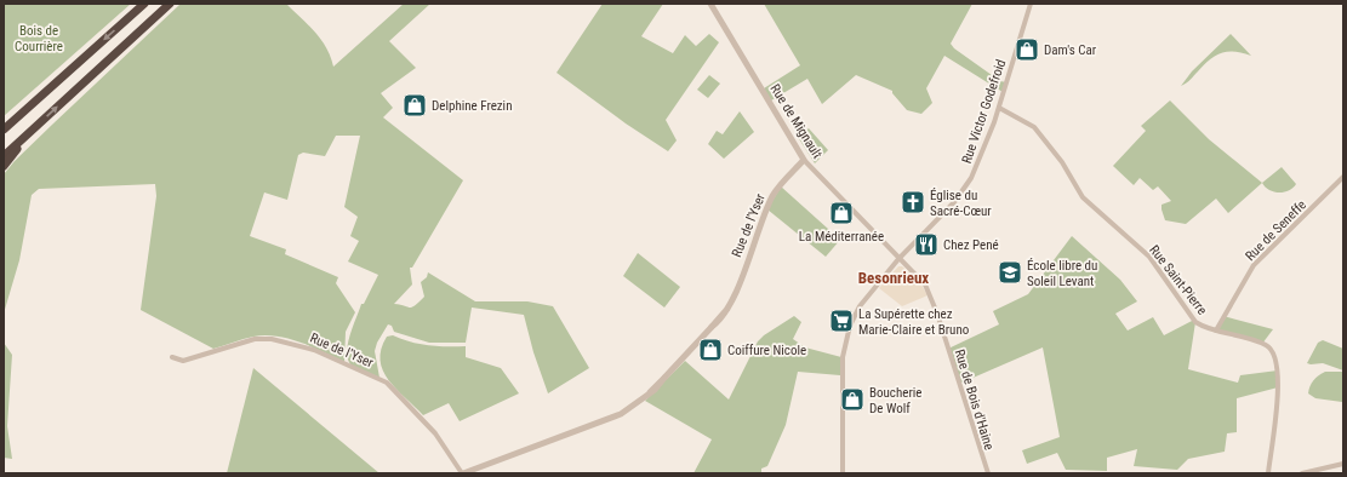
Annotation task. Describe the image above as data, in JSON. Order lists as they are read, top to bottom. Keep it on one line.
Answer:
{"streets":{"street":["Rue Victor Godefroid","Rue de Mignault","Rue de l'Yser","Rue de Seneffe","Rue Saint-Pierre","Rue de Bois d'Haine"]},"crossings":[["Rue Victor Godefroid","Rue de Mignault"],["Rue Victor Godefroid","Rue Saint-Pierre"],["Rue Victor Godefroid","Rue de Bois d'Haine"],["Rue de Mignault","Rue de l'Yser"],["Rue de Mignault","Rue de Bois d'Haine"],["Rue de Seneffe","Rue Saint-Pierre"]],"districts":["Besonrieux"],"parks":["Bois de Courrière"],"places":{"shop":["Dam's Car","Delphine Frezin","La Méditerranée","Coiffure Nicole","Boucherie De Wolf"],"church":["Église du Sacré-Cœur"],"restaurant":["Chez Pené"],"school or university":["École libre du Soleil Levant"],"supermarket":["La Supérette chez Marie-Claire et Bruno"]}}
